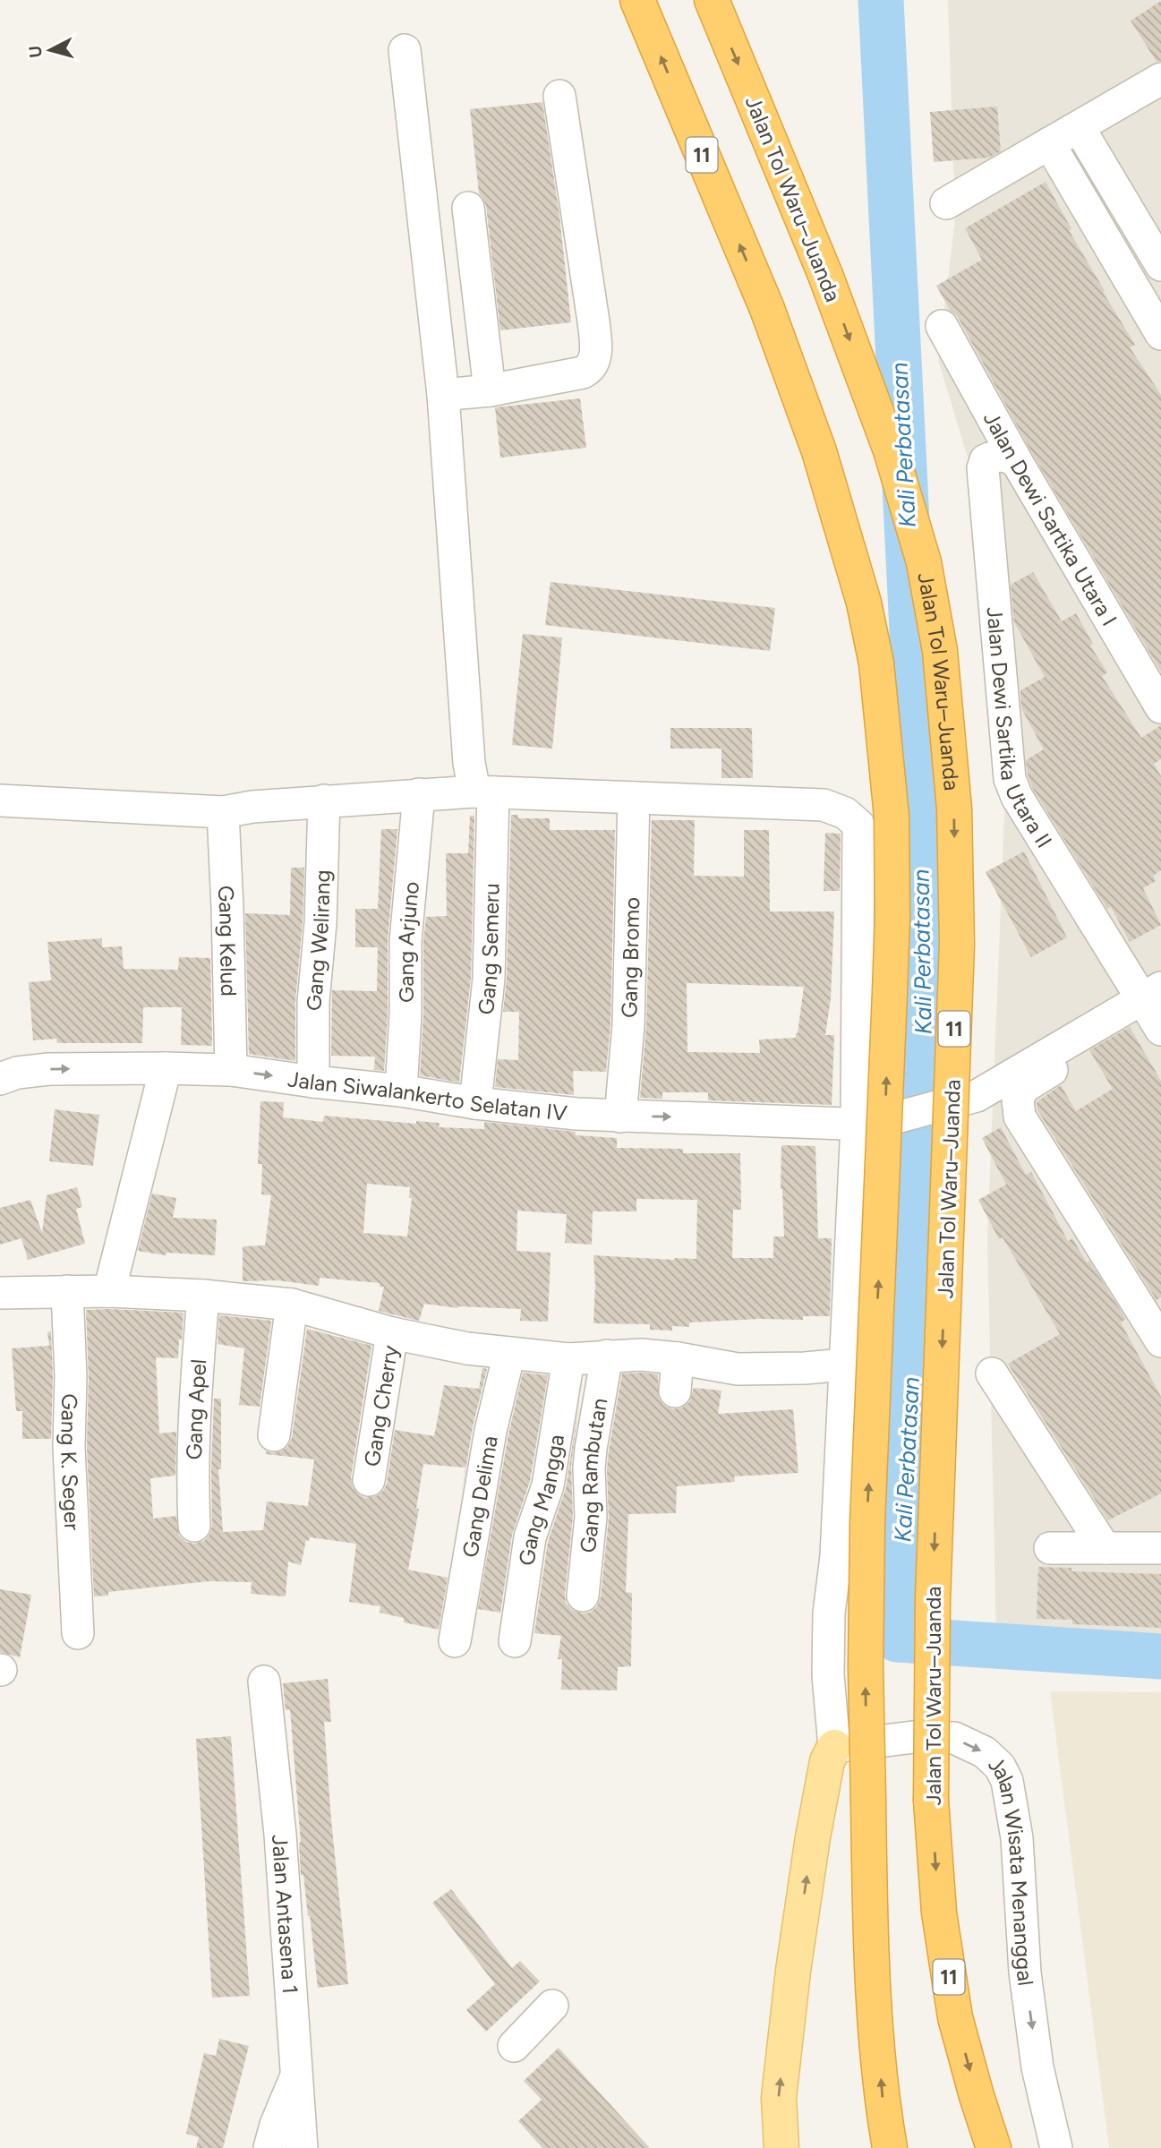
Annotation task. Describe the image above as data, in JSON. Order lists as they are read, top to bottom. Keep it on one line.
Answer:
{"streets":{"highway":["11","Jalan Tol Waru–Juanda"],"street":["Jalan Dewi Sartika Utara I","Jalan Dewi Sartika Utara II","Gang Kelud","Gang Welirang","Gang Arjuno","Gang Semeru","Gang Bromo","Jalan Siwalankerto Selatan IV","Gang Cherry","Gang Apel","Gang K. Seger","Gang Rambutan","Gang Delima","Gang Mangga","Jalan Wisata Menanggal","Jalan Antasena 1"]},"crossings":[["Jalan Dewi Sartika Utara I","Jalan Dewi Sartika Utara II"],["Jalan Dewi Sartika Utara II","Jalan Siwalankerto Selatan IV"],["Gang Kelud","Jalan Siwalankerto Selatan IV"],["Gang Welirang","Jalan Siwalankerto Selatan IV"],["Gang Arjuno","Jalan Siwalankerto Selatan IV"],["Gang Semeru","Jalan Siwalankerto Selatan IV"],["Gang Bromo","Jalan Siwalankerto Selatan IV"]],"one_way":["Jalan Wisata Menanggal"],"water":["Kali Perbatasan"],"north":"left"}
